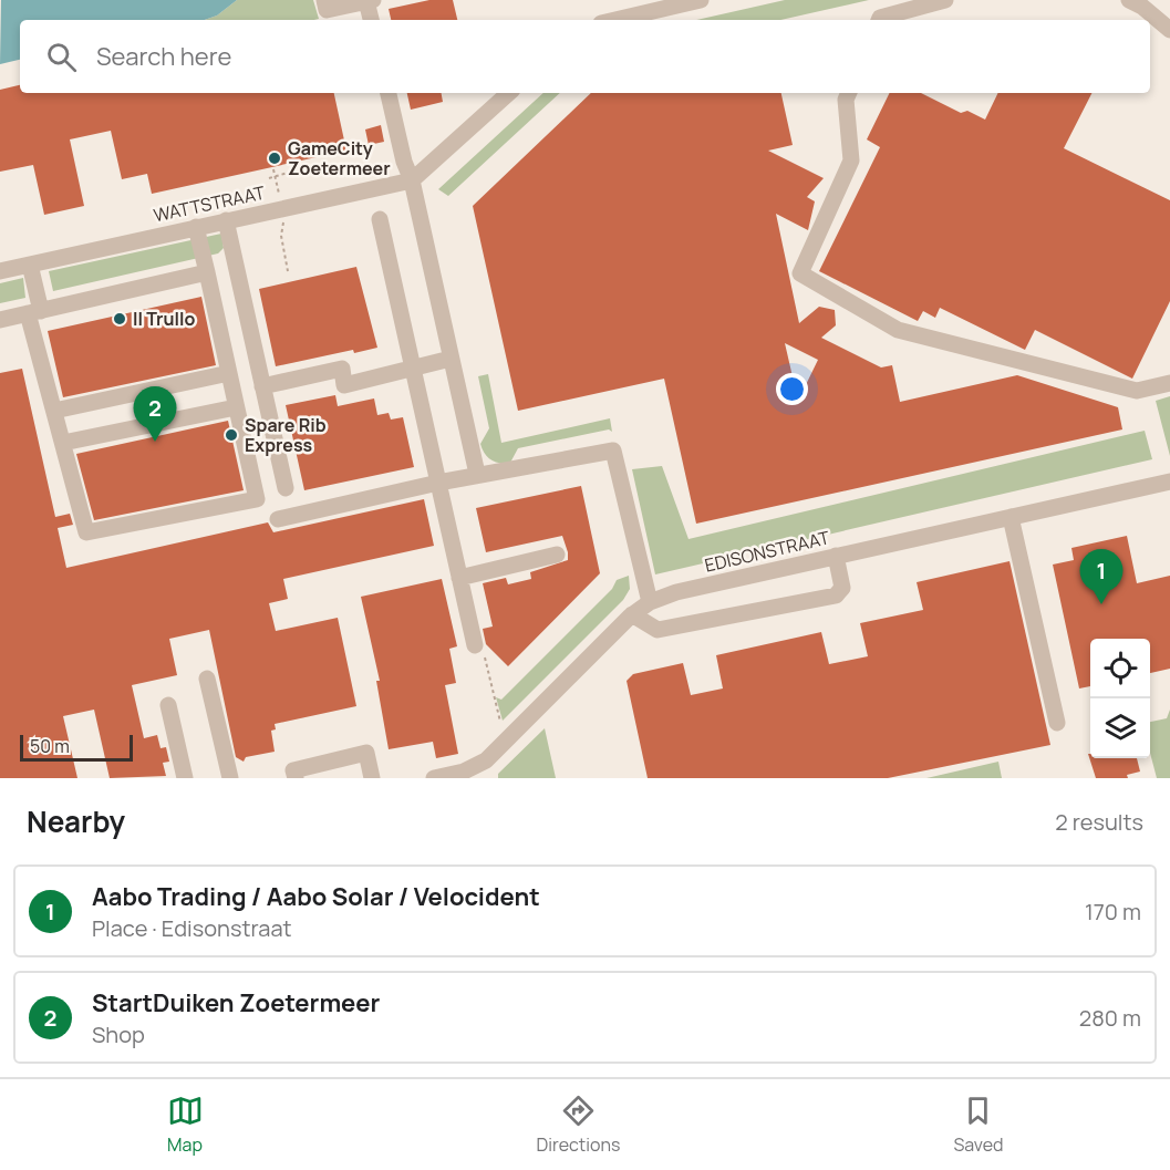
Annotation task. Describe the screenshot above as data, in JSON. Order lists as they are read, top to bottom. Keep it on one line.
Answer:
{"streets":{"street":["WATTSTRAAT","EDISONSTRAAT"]},"places":["GameCity Zoetermeer","Il Trullo","Spare Rib Express"],"scale_bar":"50 m","page":{"search":"Search here","pins":["2","1"],"scale":"50 m","heading":["Nearby","2 results"],"list":[{"mark":"1","name":"Aabo Trading / Aabo Solar / Velocident","note":"Place · Edisonstraat","value":"170 m"},{"mark":"2","name":"StartDuiken Zoetermeer","note":"Shop","value":"280 m"}],"nav":["Map","Directions","Saved"]}}
